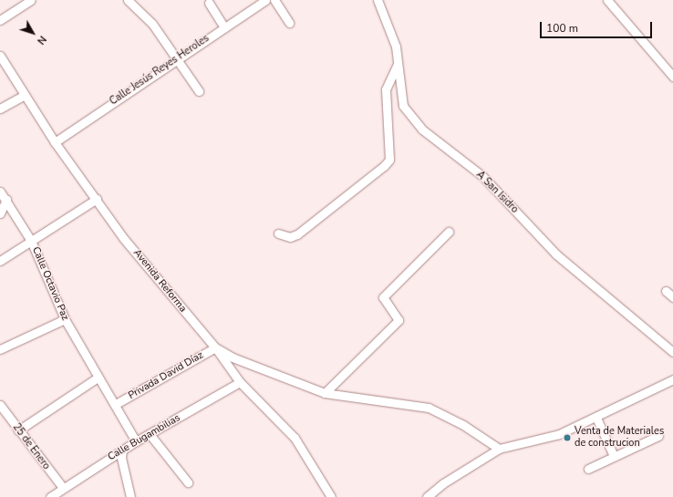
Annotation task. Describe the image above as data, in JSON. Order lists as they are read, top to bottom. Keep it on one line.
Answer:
{"streets":{"street":["Calle Jesús Reyes Heroles","A San Isidro","Avenida Reforma","Calle Octavio Paz","Privada David Díaz","Calle Bugambilias","25 de Enero"]},"crossings":[["Calle Jesús Reyes Heroles","Avenida Reforma"],["Avenida Reforma","Privada David Díaz"],["Avenida Reforma","Calle Bugambilias"],["Calle Octavio Paz","Privada David Díaz"],["Calle Octavio Paz","Calle Bugambilias"],["Calle Bugambilias","25 de Enero"]],"places":["Venta de Materiales de construcion"],"scale_bar":"100 m","north":"bottom right"}
